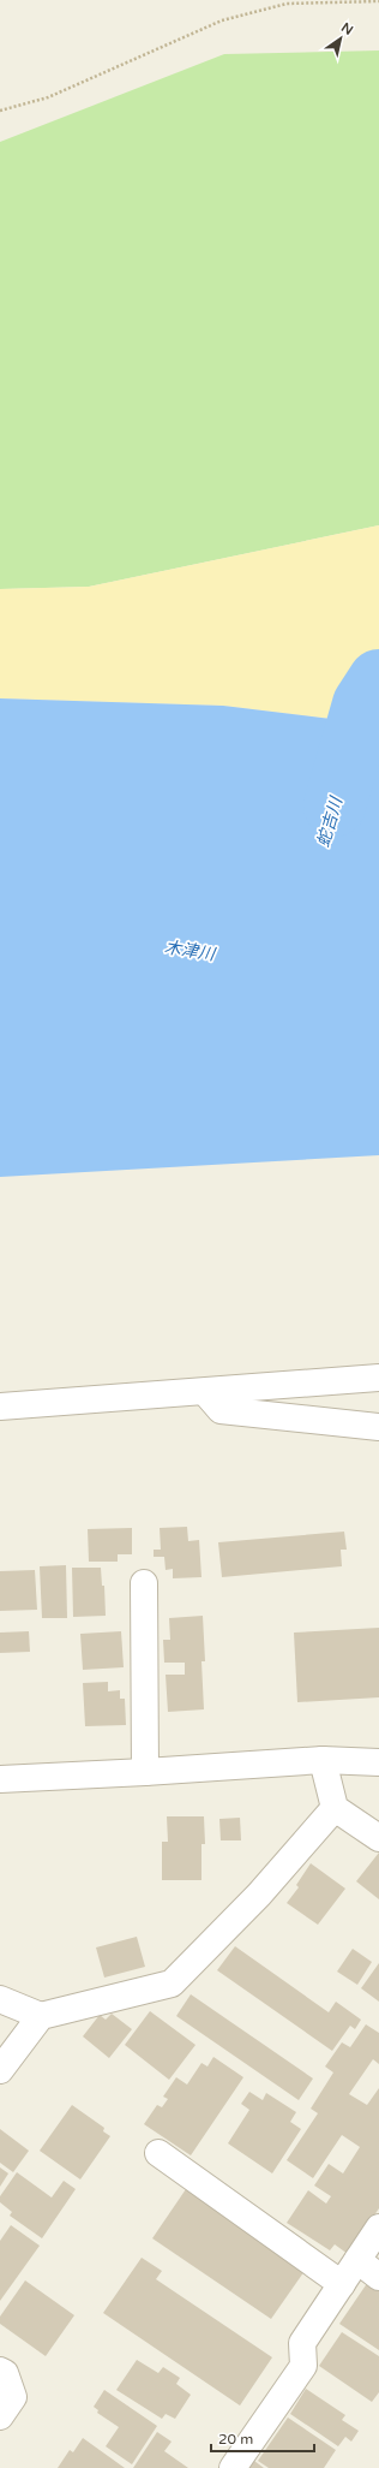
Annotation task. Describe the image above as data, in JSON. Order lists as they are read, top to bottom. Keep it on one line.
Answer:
{"water":["蛇吉川","木津川"],"scale_bar":"20 m","north":"top right"}
